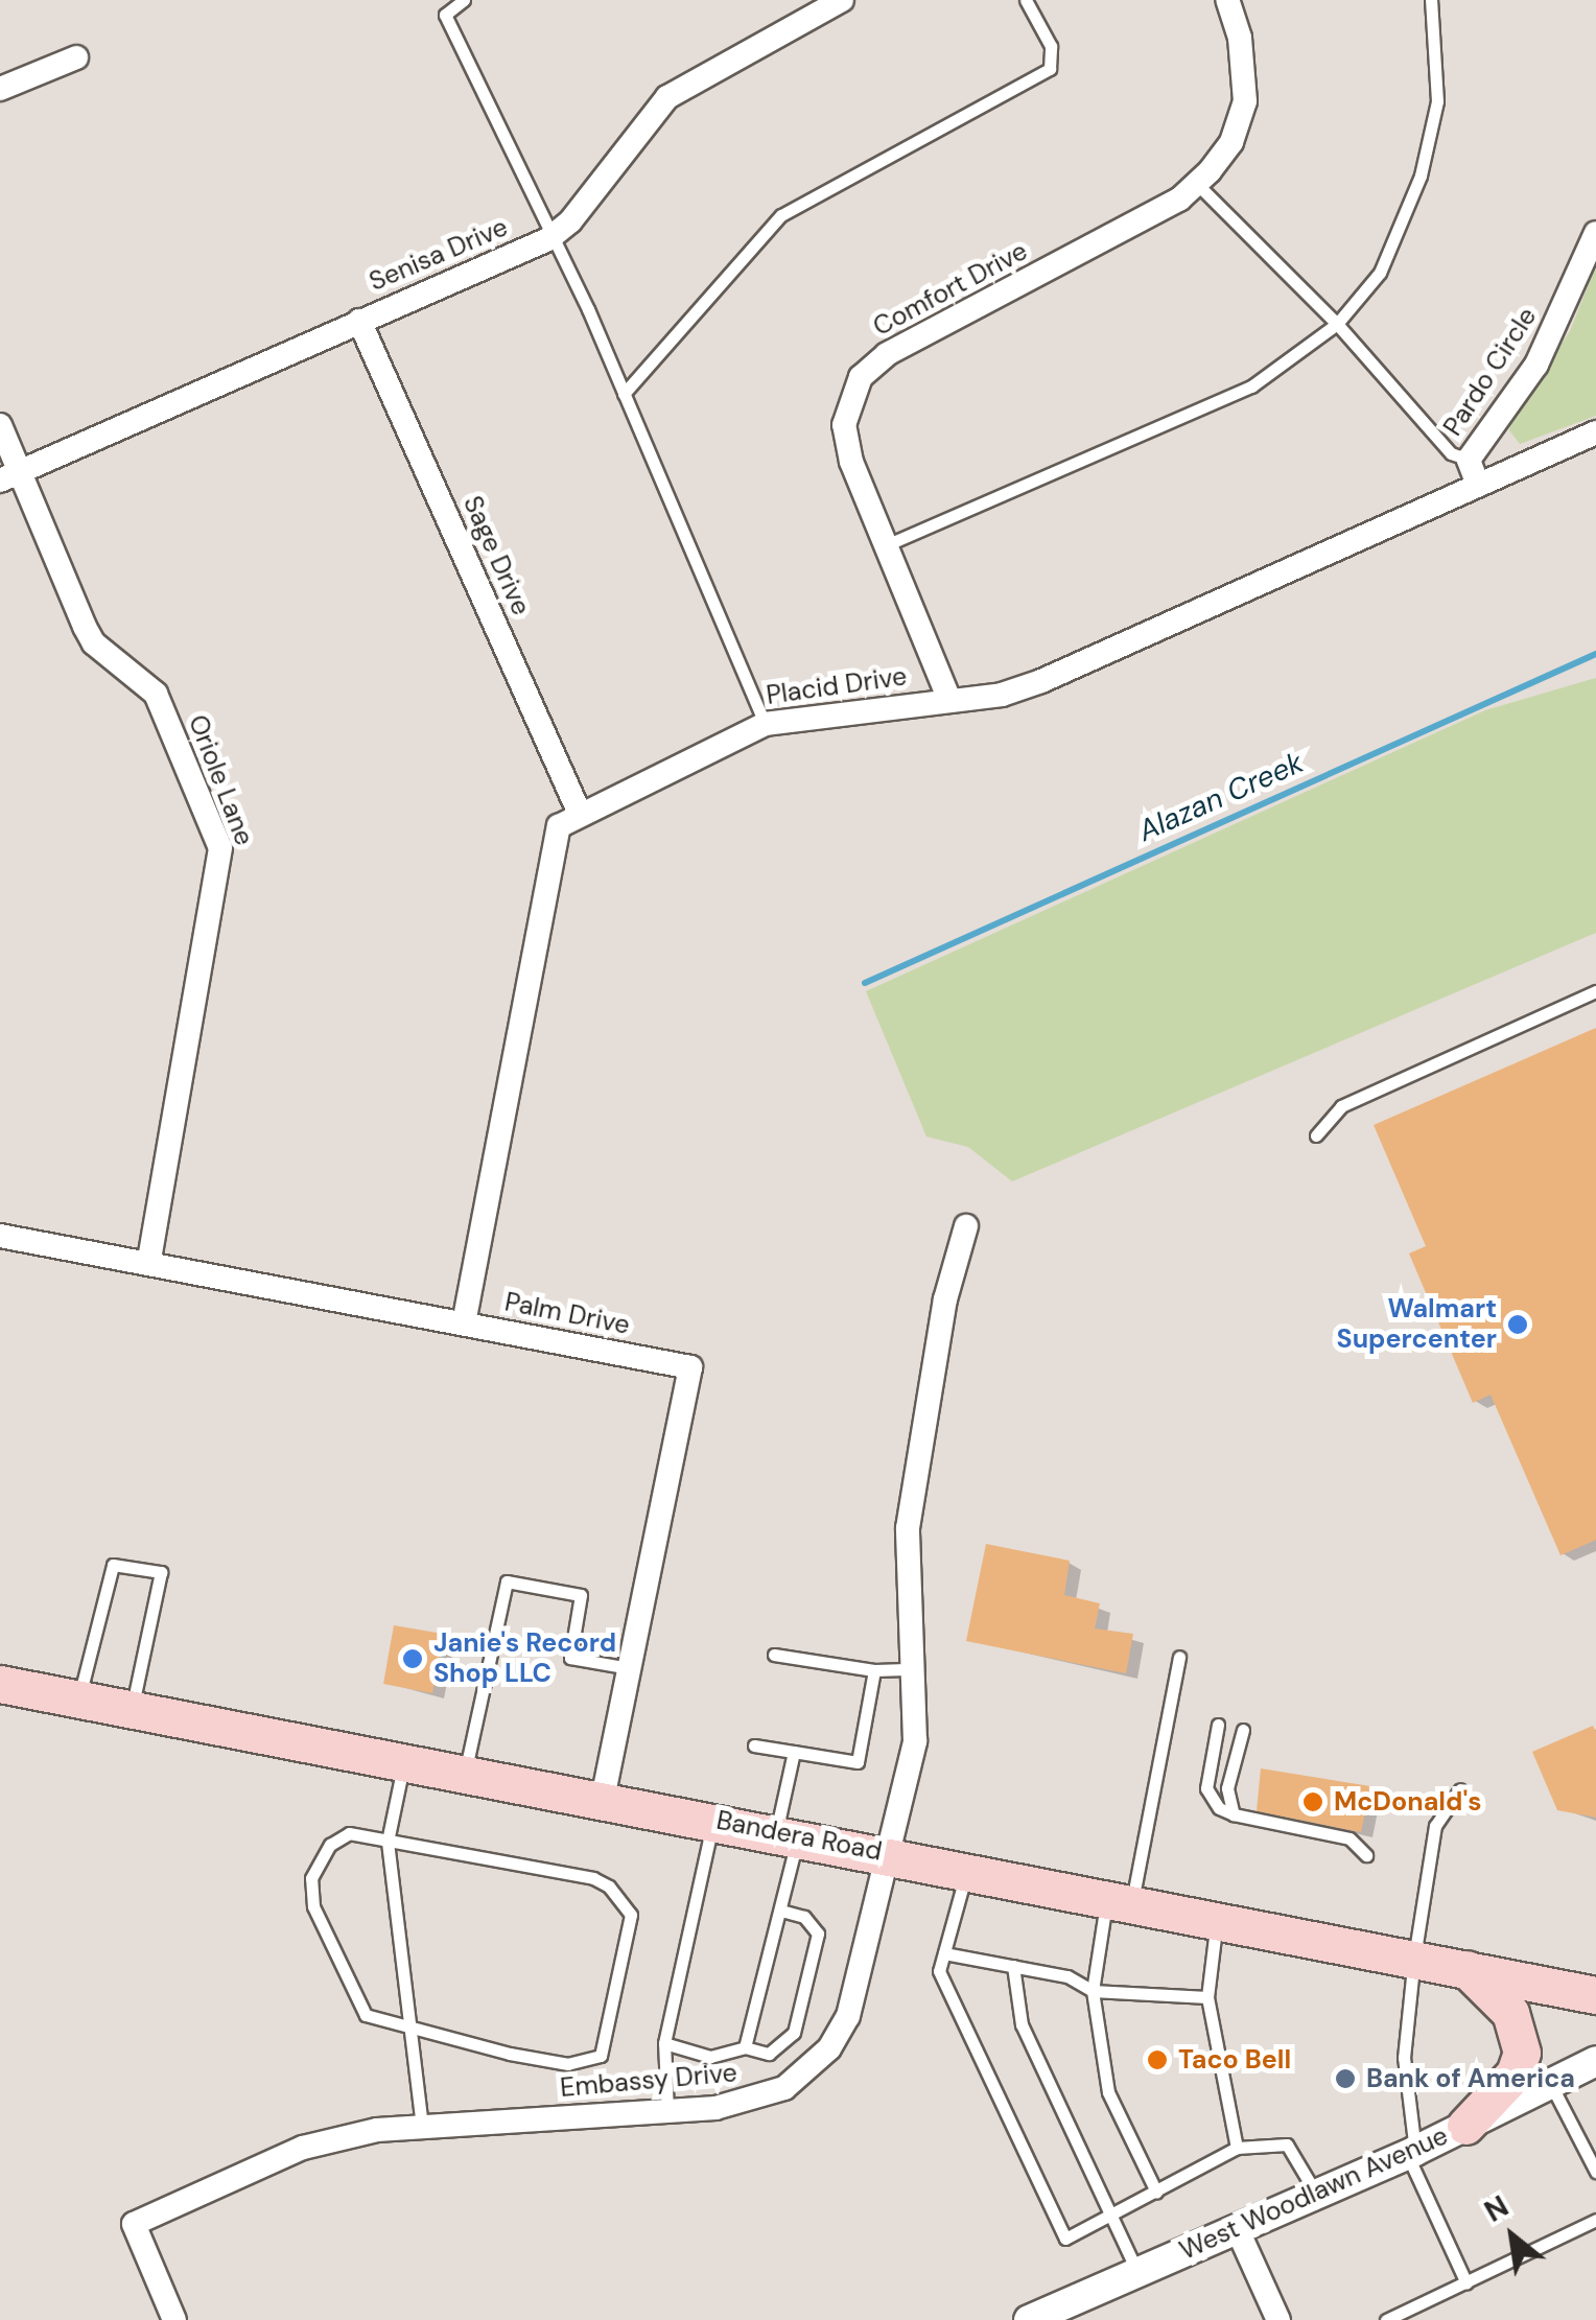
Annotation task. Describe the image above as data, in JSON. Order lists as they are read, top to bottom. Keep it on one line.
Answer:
{"streets":{"main road":["Bandera Road"],"street":["Senisa Drive","Comfort Drive","Pardo Circle","Sage Drive","Placid Drive","Oriole Lane","Palm Drive","Embassy Drive","West Woodlawn Avenue"]},"crossings":[["Senisa Drive","Sage Drive"],["Senisa Drive","Oriole Lane"],["Comfort Drive","Placid Drive"],["Pardo Circle","Placid Drive"],["Sage Drive","Placid Drive"],["Placid Drive","Palm Drive"],["Oriole Lane","Palm Drive"],["Palm Drive","Bandera Road"],["Bandera Road","Embassy Drive"]],"water":["Alazan Creek"],"places":["Walmart Supercenter","Janie's Record Shop LLC","McDonald's","Taco Bell","Bank of America"],"north":"top left"}
